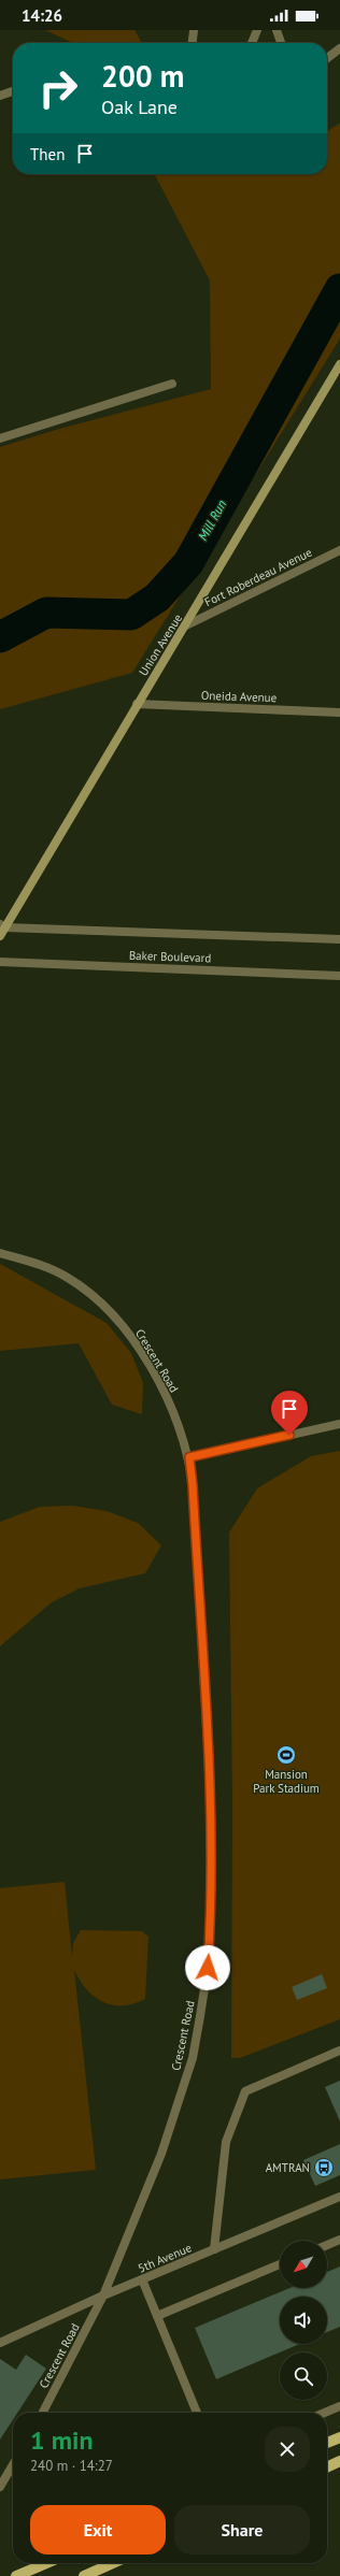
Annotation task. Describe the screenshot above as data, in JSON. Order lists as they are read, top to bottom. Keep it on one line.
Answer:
{"streets":{"main road":["Union Avenue"],"street":["Fort Roberdeau Avenue","Oneida Avenue","Baker Boulevard","Crescent Road","5th Avenue"]},"crossings":[["Fort Roberdeau Avenue","Union Avenue"],["Union Avenue","Oneida Avenue"],["Union Avenue","Baker Boulevard"],["Crescent Road","5th Avenue"]],"water":["Mill Run"],"places":{"sports":["Mansion Park Stadium"],"bus stop":["AMTRAN"]},"north":"bottom left","page":{"status":"14:26","turn":["200 m","Oak Lane"],"then":"Then","heading":["1 min","240 m · 14:27"],"buttons":["Exit","Share"]}}
